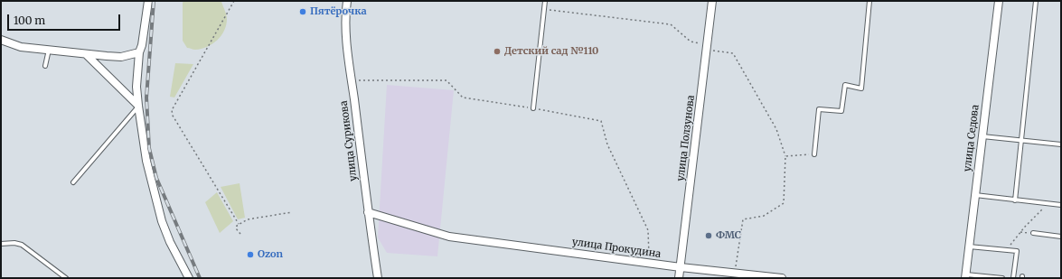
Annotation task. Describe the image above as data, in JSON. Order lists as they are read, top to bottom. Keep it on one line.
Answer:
{"streets":{"street":["улица Ползунова","улица Седова","улица Сурикова","улица Прокудина"]},"crossings":[["улица Ползунова","улица Прокудина"],["улица Сурикова","улица Прокудина"]],"places":["Пятёрочка","Детский сад №110","ФМС","Ozon"],"scale_bar":"100 m"}
